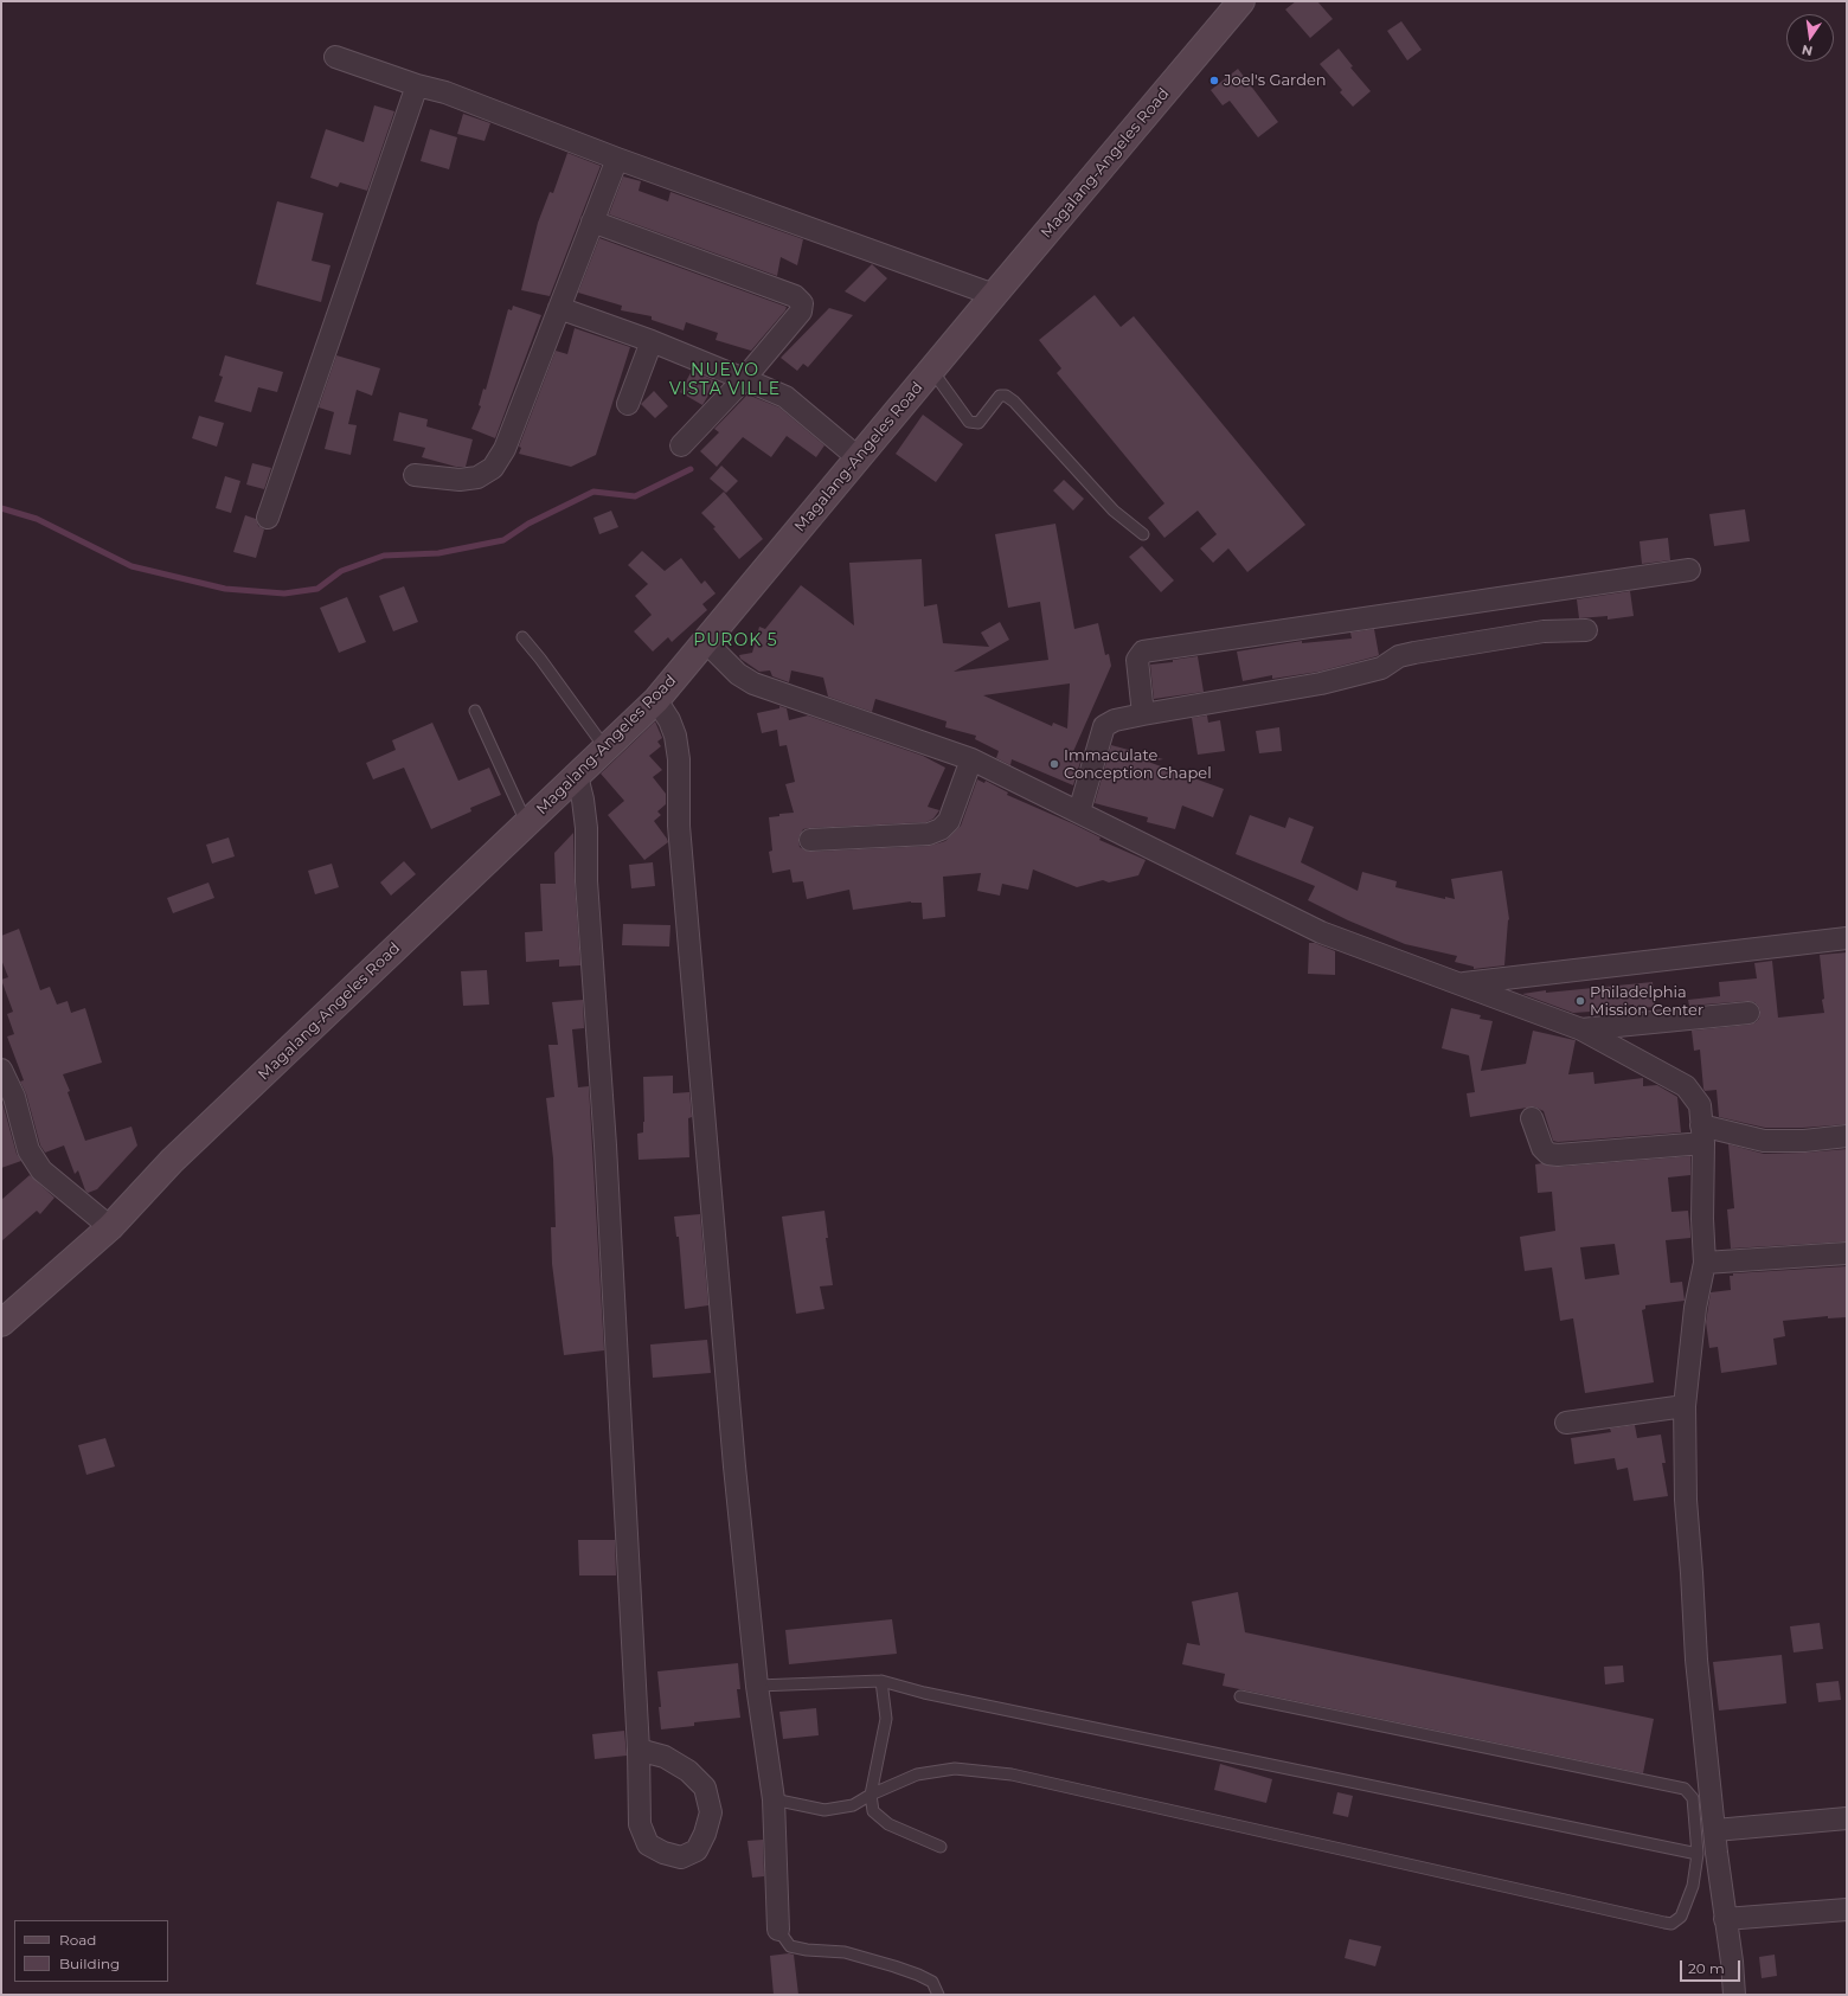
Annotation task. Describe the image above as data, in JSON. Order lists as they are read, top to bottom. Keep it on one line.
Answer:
{"streets":{"main road":["Magalang-Angeles Road"]},"districts":["NUEVO VISTA VILLE","PUROK 5"],"places":["Joel's Garden","Immaculate Conception Chapel","Philadelphia Mission Center"],"legend":["Road","Building"],"scale_bar":"20 m","north":"bottom"}
